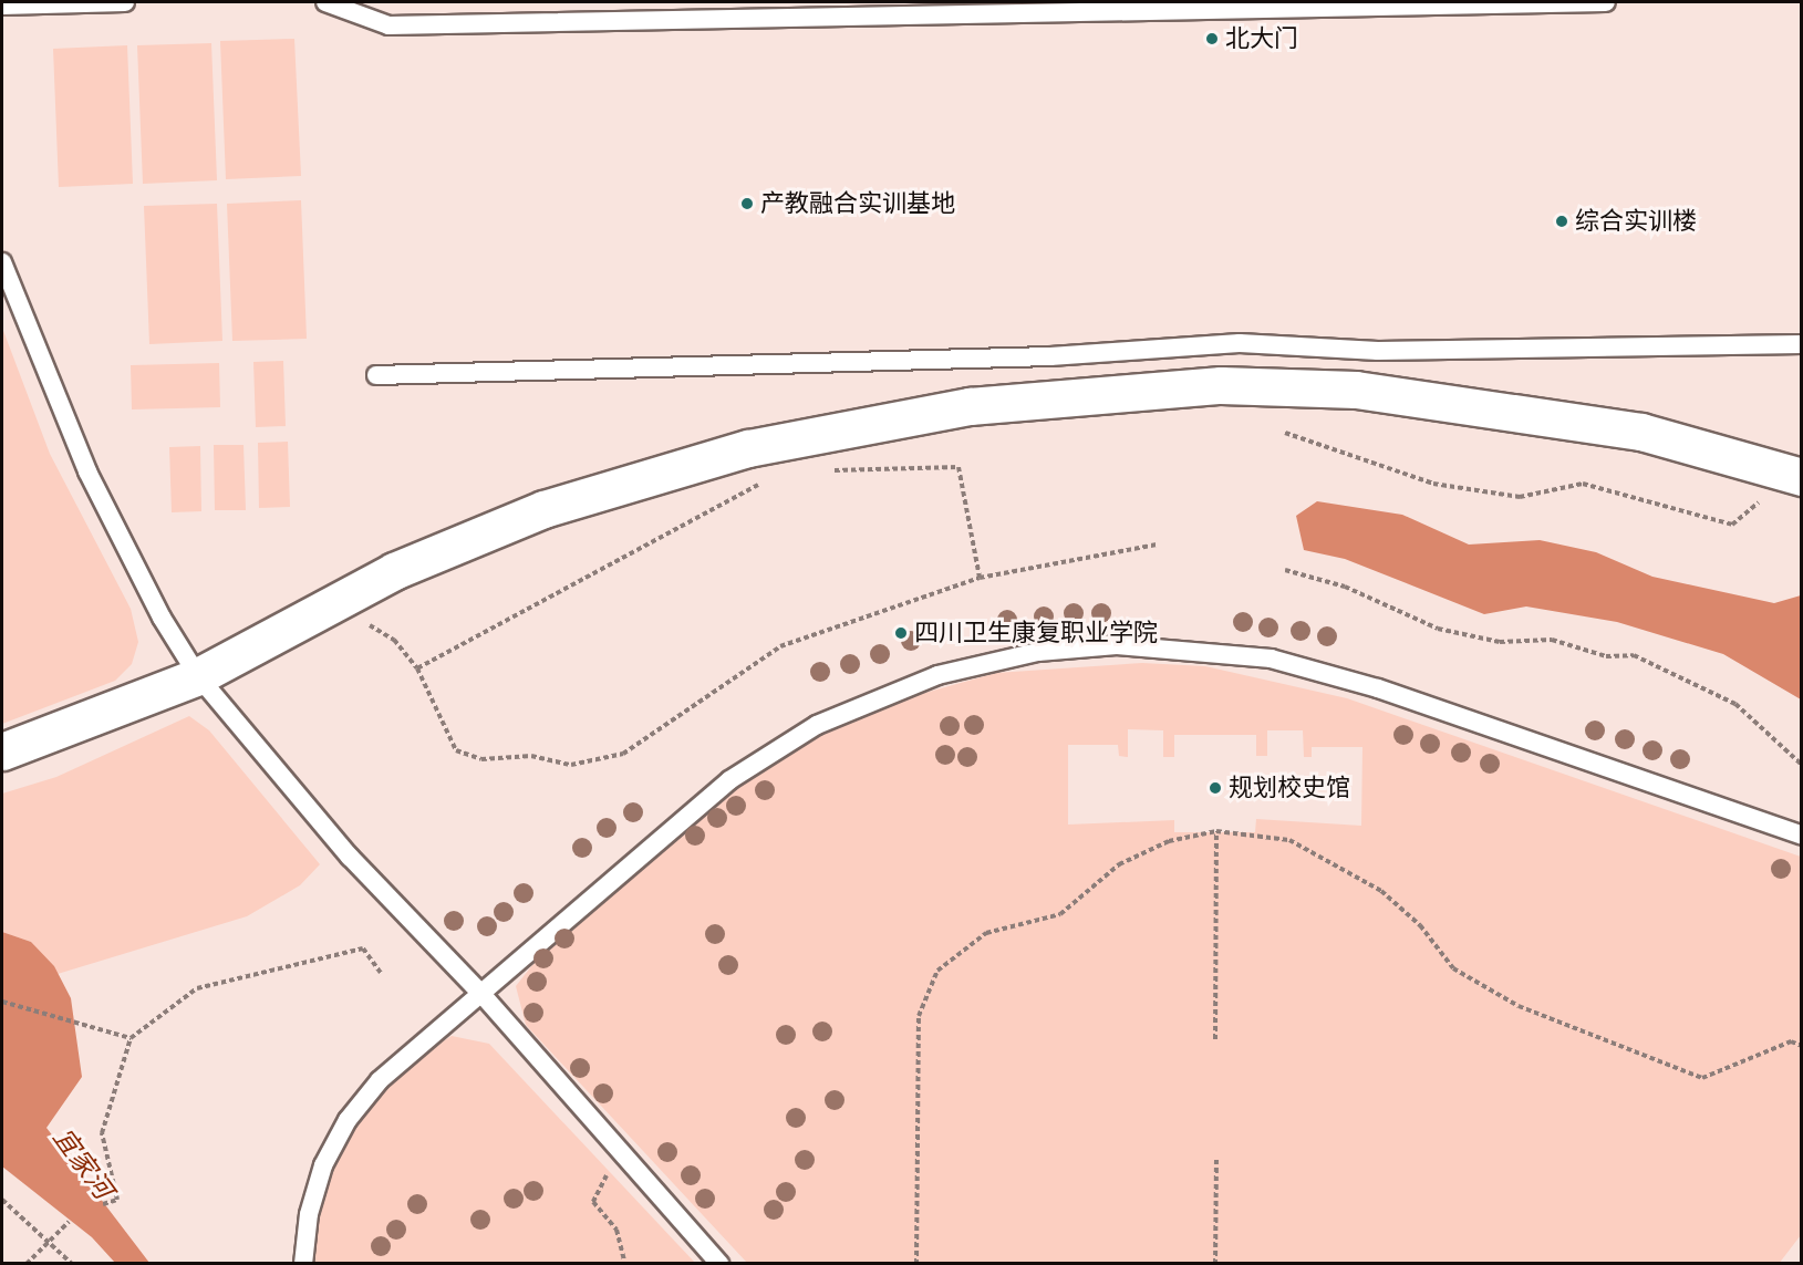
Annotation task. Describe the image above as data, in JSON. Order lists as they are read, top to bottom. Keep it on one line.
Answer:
{"water":["宜家河"],"places":["北大门","产教融合实训基地","综合实训楼","四川卫生康复职业学院","规划校史馆"]}
